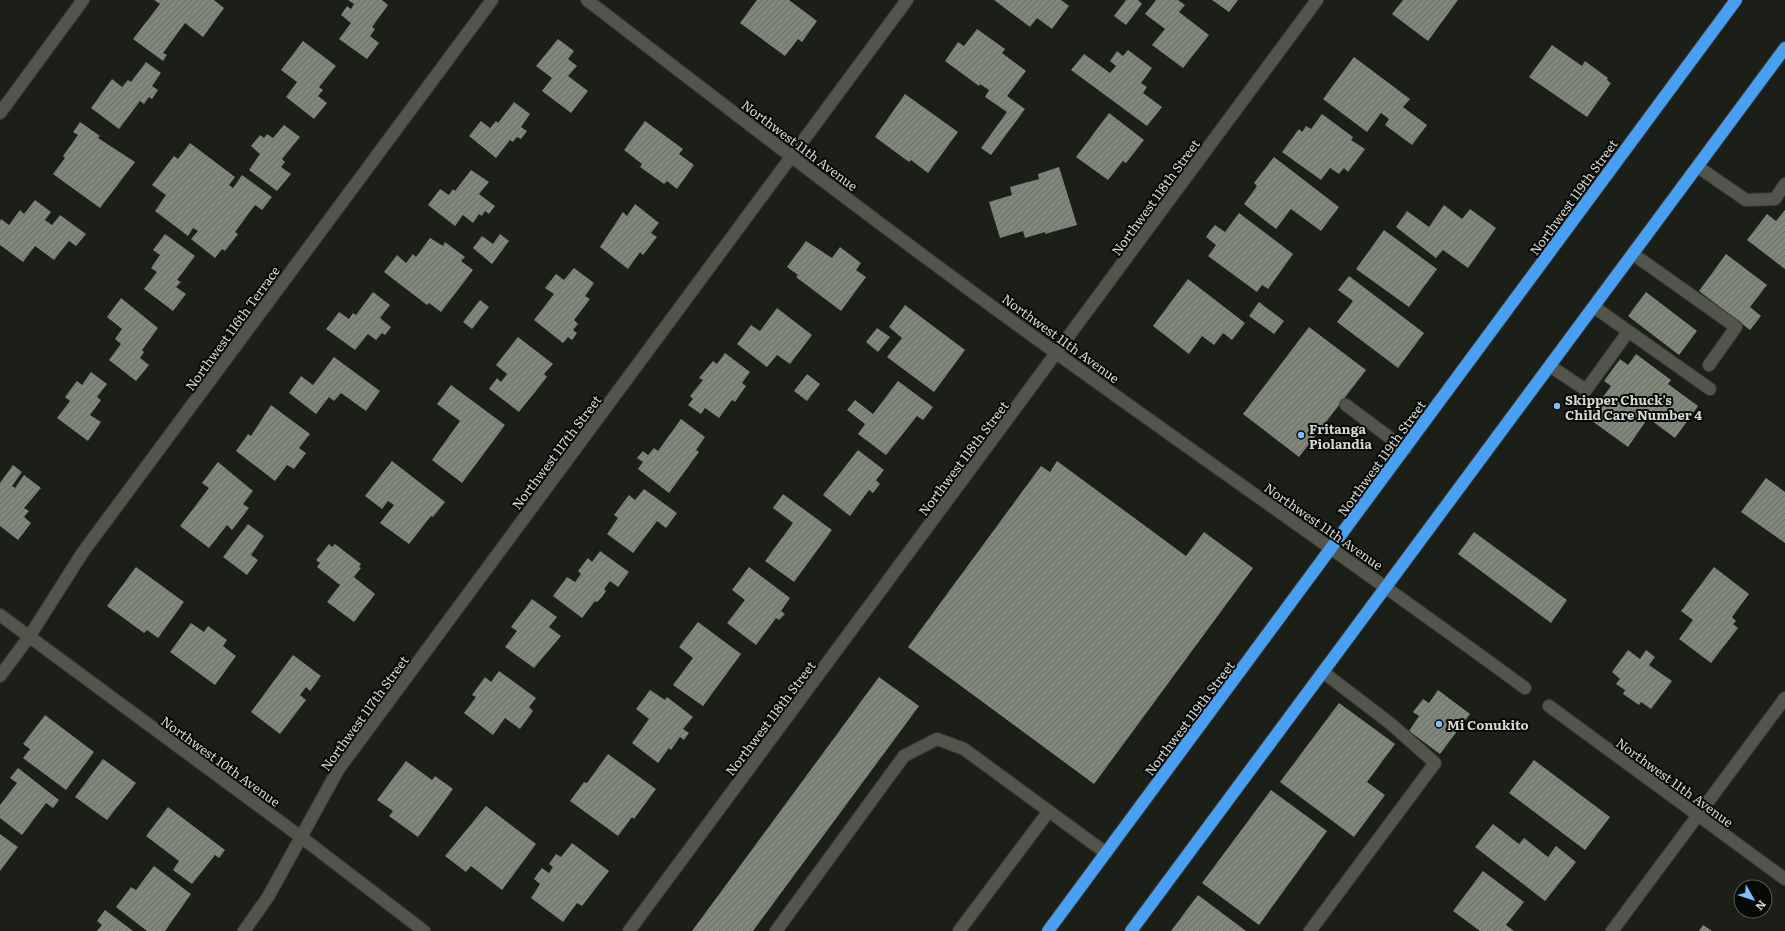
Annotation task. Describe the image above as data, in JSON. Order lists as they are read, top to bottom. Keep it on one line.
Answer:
{"streets":{"highway":["Northwest 119th Street"],"street":["Northwest 11th Avenue","Northwest 118th Street","Northwest 116th Terrace","Northwest 117th Street","Northwest 10th Avenue"]},"crossings":[["Northwest 11th Avenue","Northwest 118th Street"],["Northwest 11th Avenue","Northwest 119th Street"],["Northwest 11th Avenue","Northwest 117th Street"],["Northwest 116th Terrace","Northwest 10th Avenue"],["Northwest 117th Street","Northwest 10th Avenue"]],"places":["Skipper Chuck's Child Care Number 4","Fritanga Piolandia","Mi Conukito"],"north":"bottom right"}
